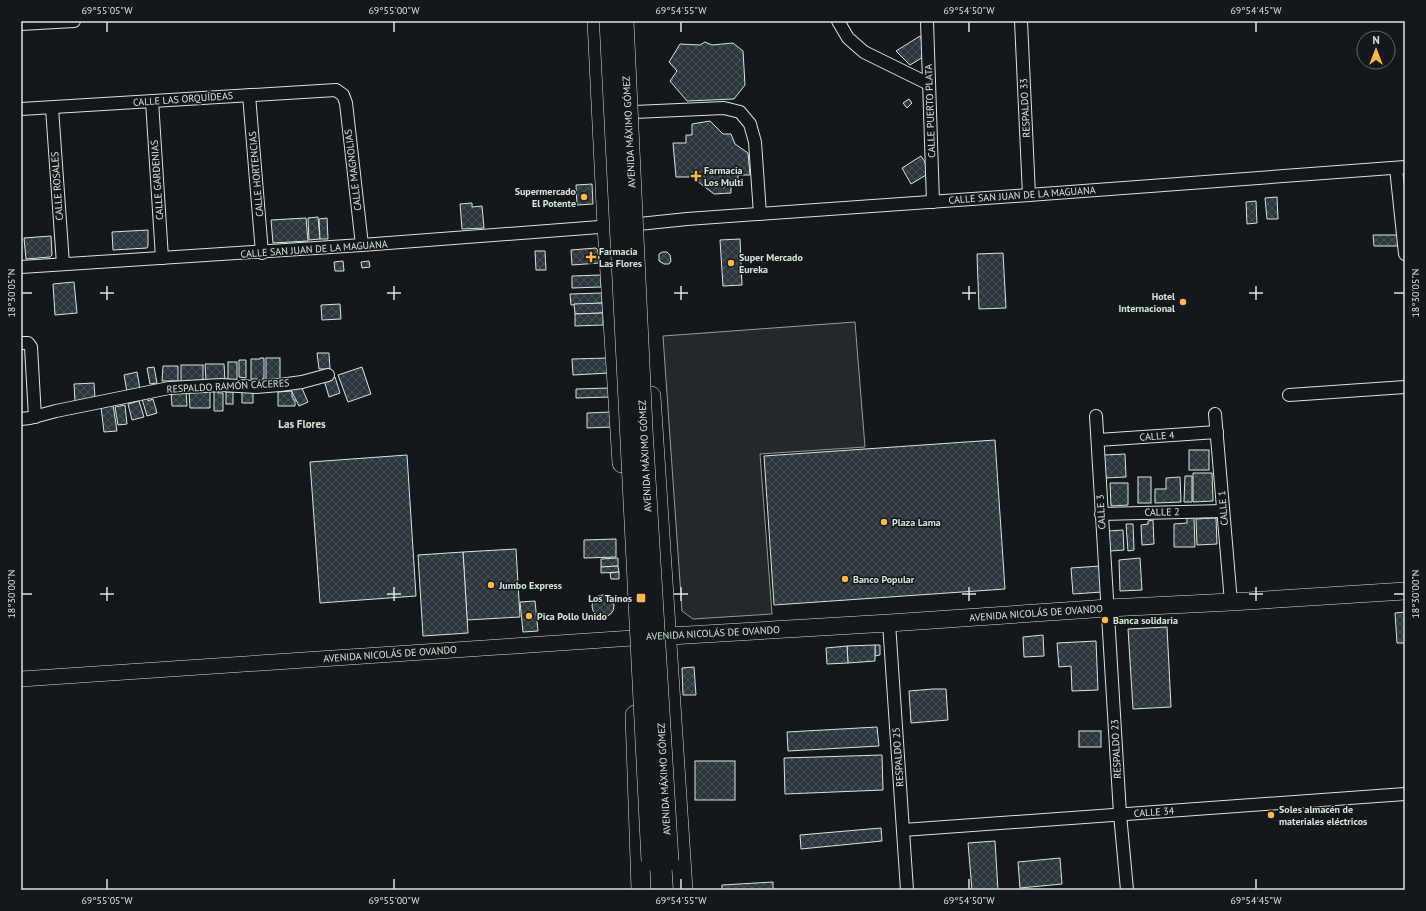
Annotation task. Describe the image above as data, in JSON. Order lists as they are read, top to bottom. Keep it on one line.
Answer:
{"streets":{"main road":["AVENIDA MÁXIMO GÓMEZ","AVENIDA NICOLÁS DE OVANDO"],"street":["CALLE LAS ORQUÍDEAS","RESPALDO 33","CALLE PUERTO PLATA","CALLE MAGNOLIAS","CALLE HORTENCIAS","CALLE GARDENIAS","CALLE ROSALES","CALLE SAN JUAN DE LA MAGUANA","RESPALDO RAMÓN CÁCERES","CALLE 4","CALLE 1","CALLE 3","CALLE 2","RESPALDO 23","RESPALDO 25","CALLE 34"]},"crossings":[["CALLE LAS ORQUÍDEAS","CALLE MAGNOLIAS"],["CALLE LAS ORQUÍDEAS","CALLE HORTENCIAS"],["CALLE LAS ORQUÍDEAS","CALLE GARDENIAS"],["CALLE LAS ORQUÍDEAS","CALLE ROSALES"],["RESPALDO 33","CALLE SAN JUAN DE LA MAGUANA"],["CALLE PUERTO PLATA","CALLE SAN JUAN DE LA MAGUANA"],["CALLE MAGNOLIAS","CALLE SAN JUAN DE LA MAGUANA"],["CALLE HORTENCIAS","CALLE SAN JUAN DE LA MAGUANA"],["CALLE GARDENIAS","CALLE SAN JUAN DE LA MAGUANA"],["CALLE ROSALES","CALLE SAN JUAN DE LA MAGUANA"],["CALLE 4","CALLE 1"],["CALLE 4","CALLE 3"],["CALLE 1","CALLE 2"],["CALLE 1","AVENIDA NICOLÁS DE OVANDO"],["CALLE 3","CALLE 2"],["CALLE 3","AVENIDA NICOLÁS DE OVANDO"],["CALLE 3","RESPALDO 23"],["AVENIDA NICOLÁS DE OVANDO","RESPALDO 23"],["AVENIDA NICOLÁS DE OVANDO","RESPALDO 25"],["RESPALDO 23","CALLE 34"],["RESPALDO 25","CALLE 34"]],"districts":["Las Flores"],"places":{"health":["Farmacia Los Multi","Farmacia Las Flores"],"other":["Supermercado El Potente","Super Mercado Eureka","Hotel Internacional","Plaza Lama","Banco Popular","Jumbo Express","Pica Pollo Unido","Banca solidaria","Soles almacén de materiales eléctricos"],"transit":["Los Taínos"]},"north":"top","coordinates":["69°55'05\"W","69°55'00\"W","69°54'55\"W","69°54'50\"W","69°54'45\"W","18°30'05\"N","18°30'00\"N"]}
